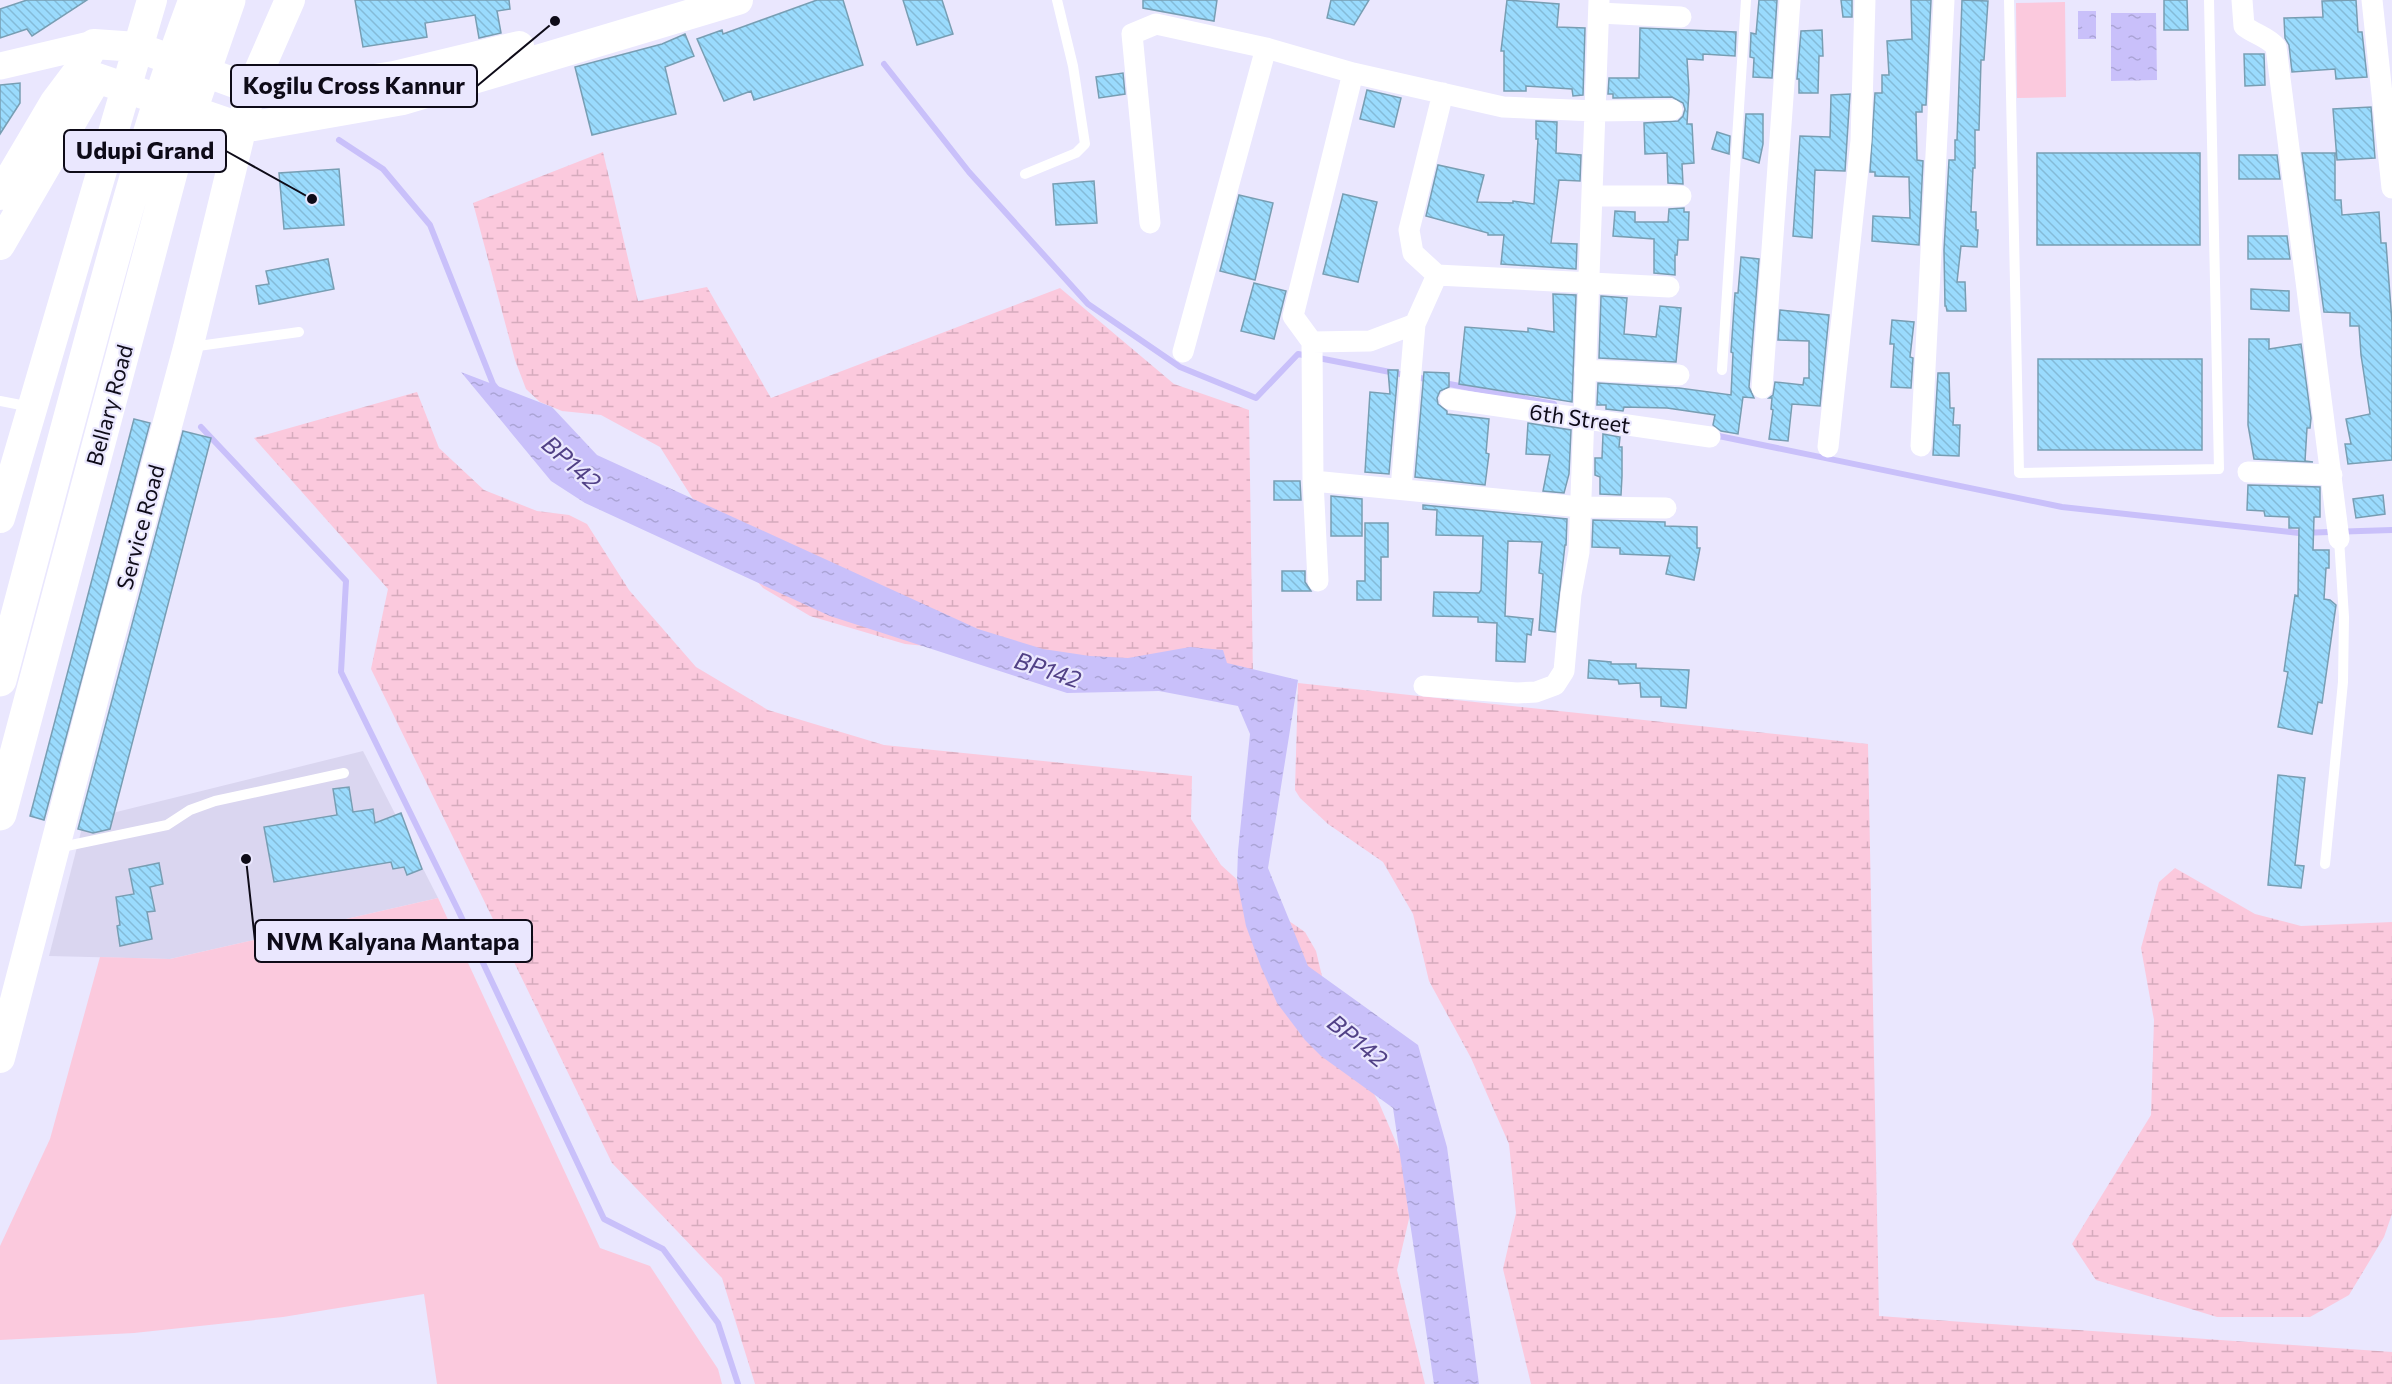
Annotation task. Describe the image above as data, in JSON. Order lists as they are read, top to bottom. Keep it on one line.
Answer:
{"streets":{"highway":["Bellary Road"],"main road":["Service Road"],"street":["6th Street"]},"water":["BP142"],"places":["Kogilu Cross Kannur","Udupi Grand","NVM Kalyana Mantapa"]}
